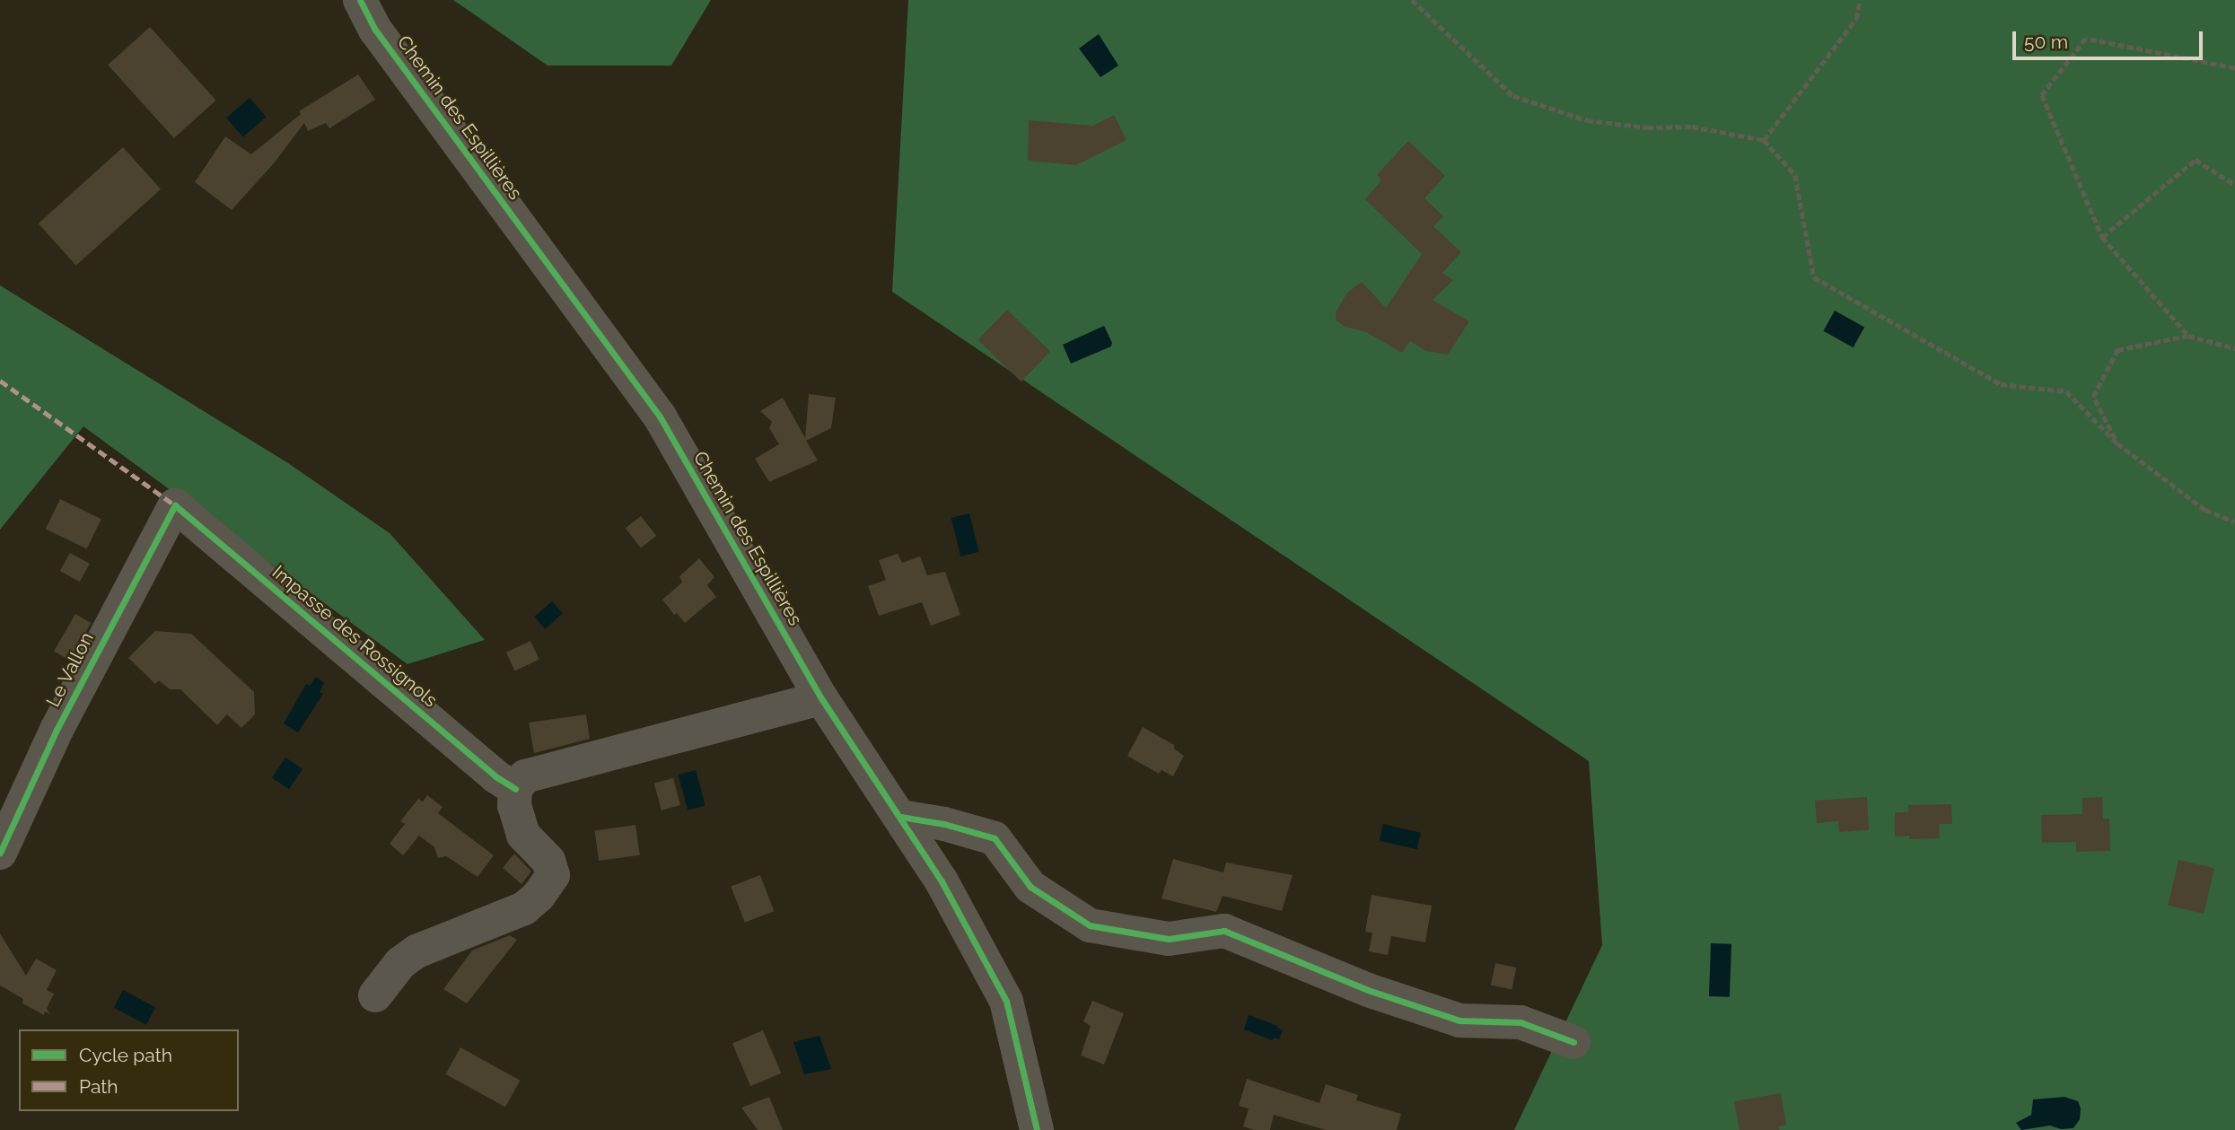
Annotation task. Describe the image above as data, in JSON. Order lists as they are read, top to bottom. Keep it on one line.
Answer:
{"streets":{"street":["Chemin des Espillières","Impasse des Rossignols","Le Vallon"]},"crossings":[["Impasse des Rossignols","Le Vallon"]],"legend":["Cycle path","Path"],"scale_bar":"50 m"}
